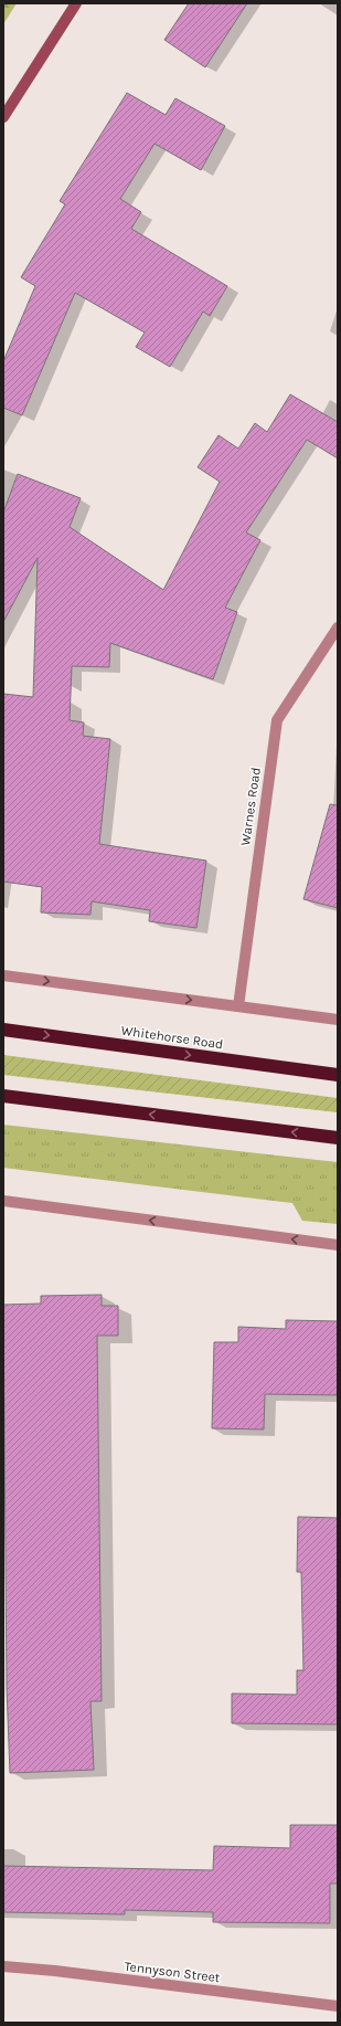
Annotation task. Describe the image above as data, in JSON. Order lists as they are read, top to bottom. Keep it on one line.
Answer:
{"streets":{"highway":["Whitehorse Road"],"street":["Warnes Road","Tennyson Street"]}}
